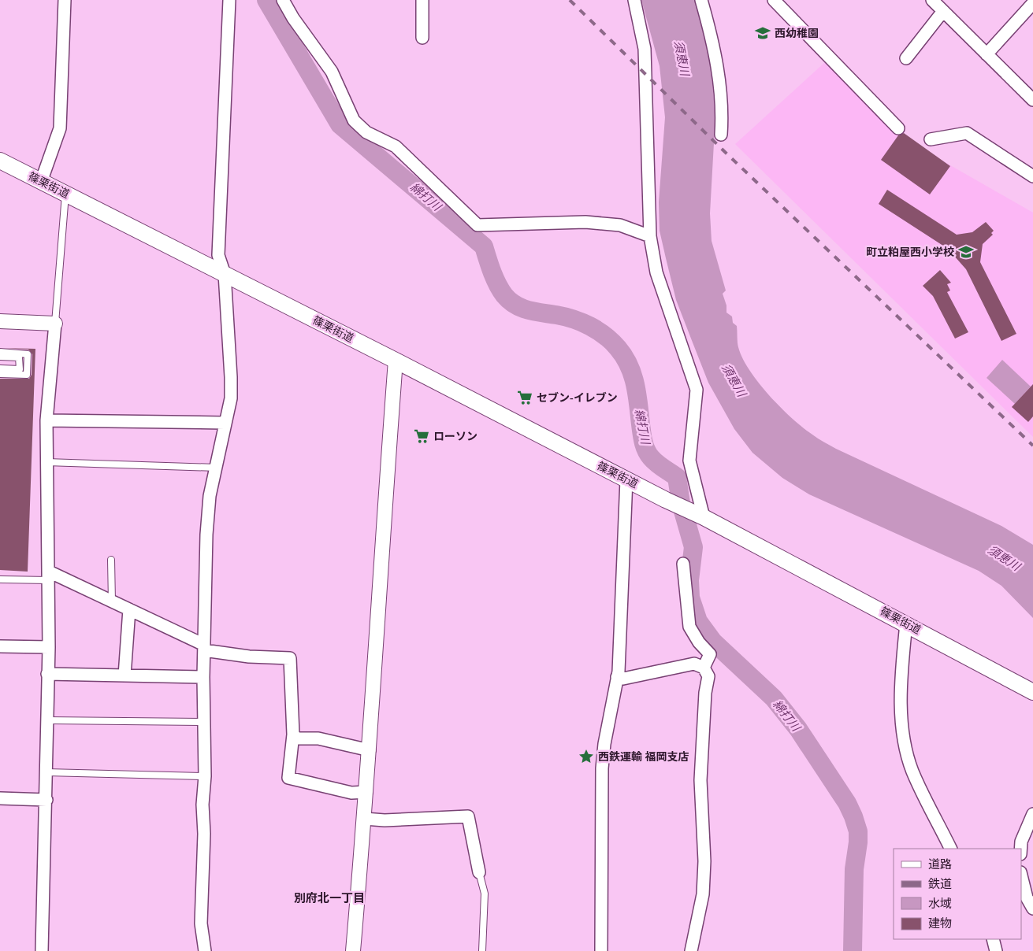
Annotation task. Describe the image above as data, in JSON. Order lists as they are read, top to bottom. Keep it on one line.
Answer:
{"streets":{"main road":["篠栗街道"]},"districts":["別府北一丁目"],"water":["須恵川","綿打川"],"places":{"school or university":["西幼稚園","町立粕屋西小学校"],"supermarket":["セブン-イレブン","ローソン"],"place":["西鉄運輸 福岡支店"]},"legend":["道路","鉄道","水域","建物"]}
